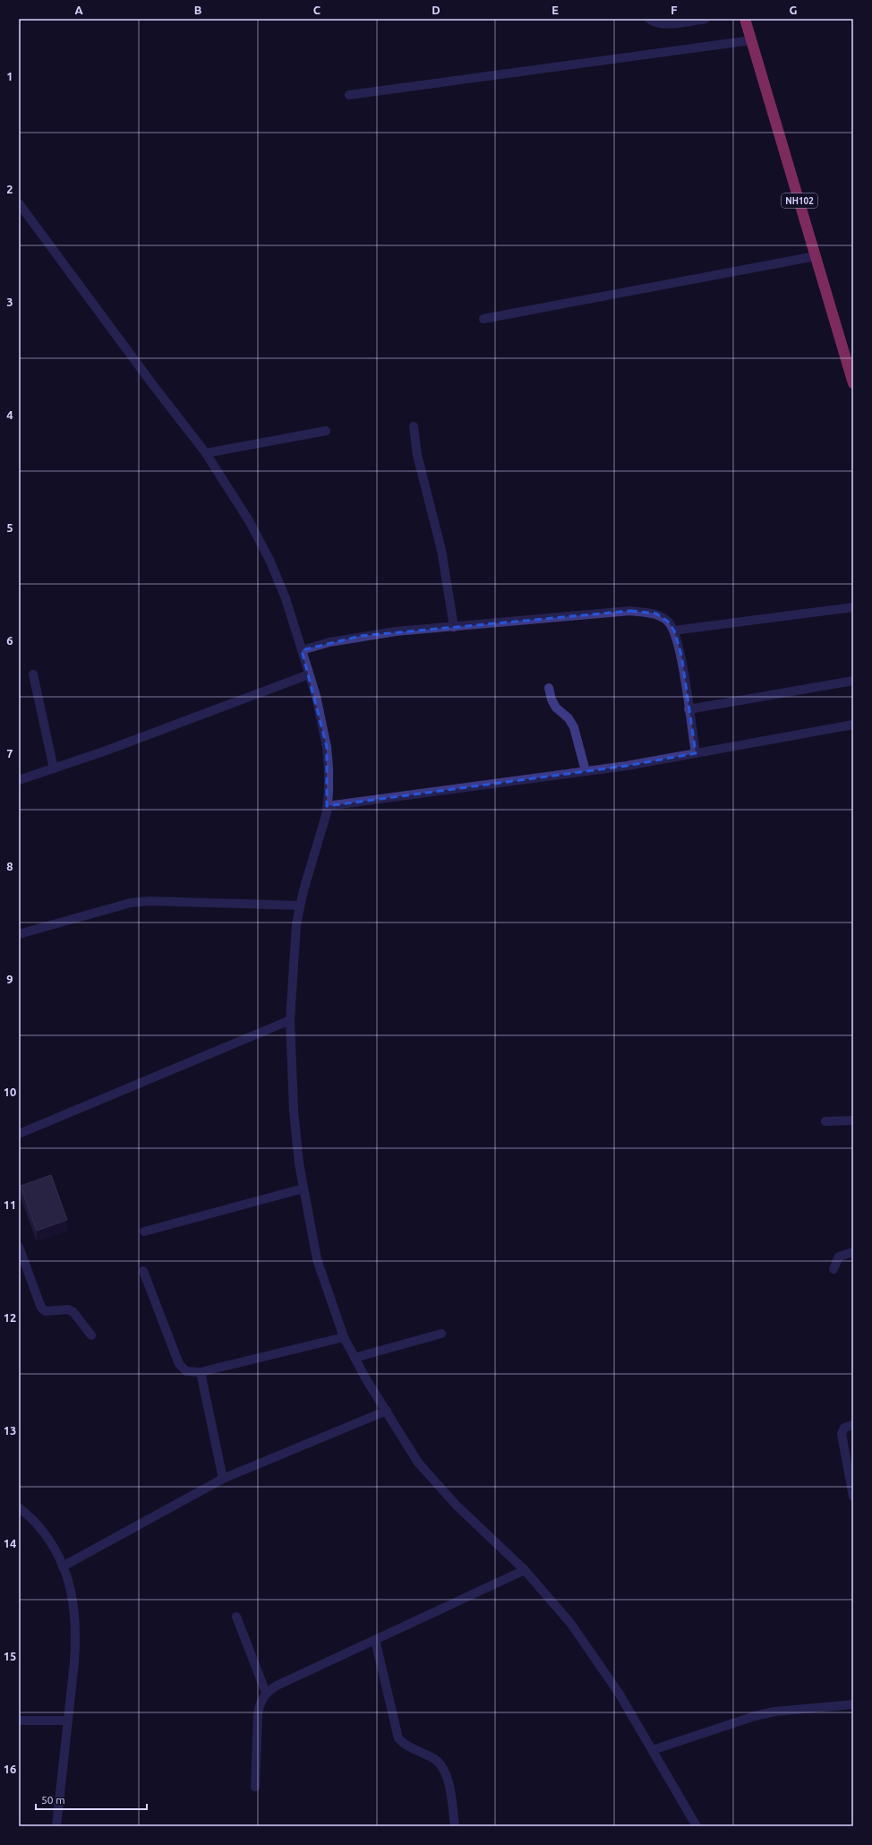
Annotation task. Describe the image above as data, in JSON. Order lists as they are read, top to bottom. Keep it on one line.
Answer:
{"streets":{"highway":["NH102"]},"scale_bar":"50 m","grid":{"columns":["A","B","C","D","E","F","G"],"rows":["1","2","3","4","5","6","7","8","9","10","11","12","13","14","15","16"]}}
